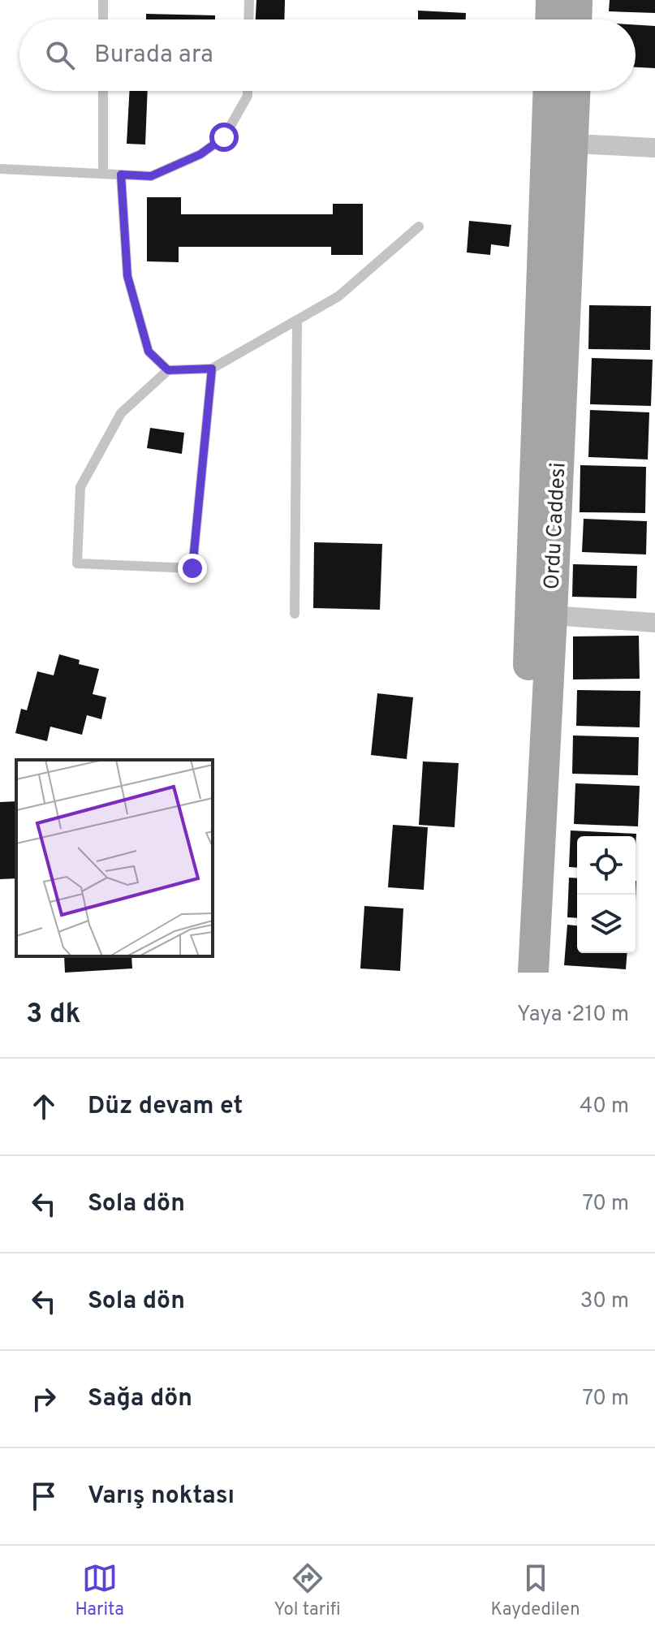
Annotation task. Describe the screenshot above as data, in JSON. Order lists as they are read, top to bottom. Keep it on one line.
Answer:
{"streets":{"main road":["Ordu Caddesi"]},"page":{"search":"Burada ara","heading":["3 dk","Yaya · 210 m"],"list":[["Düz devam et","40 m"],["Sola dön","70 m"],["Sola dön","30 m"],["Sağa dön","70 m"],"Varış noktası"],"nav":["Harita","Yol tarifi","Kaydedilen"]}}
